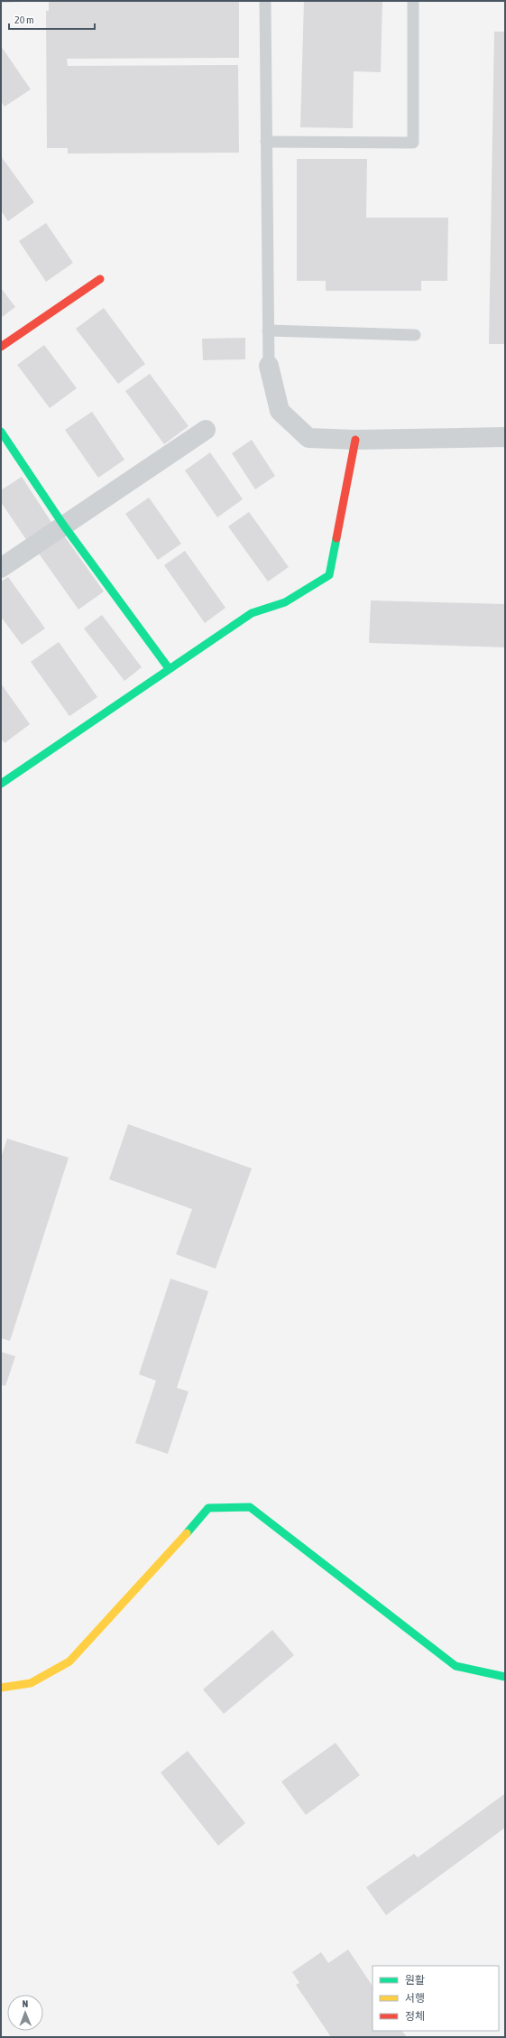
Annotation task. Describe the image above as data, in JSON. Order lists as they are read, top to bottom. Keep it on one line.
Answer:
{"legend":["원활","서행","정체"],"scale_bar":"20 m","north":"top"}
